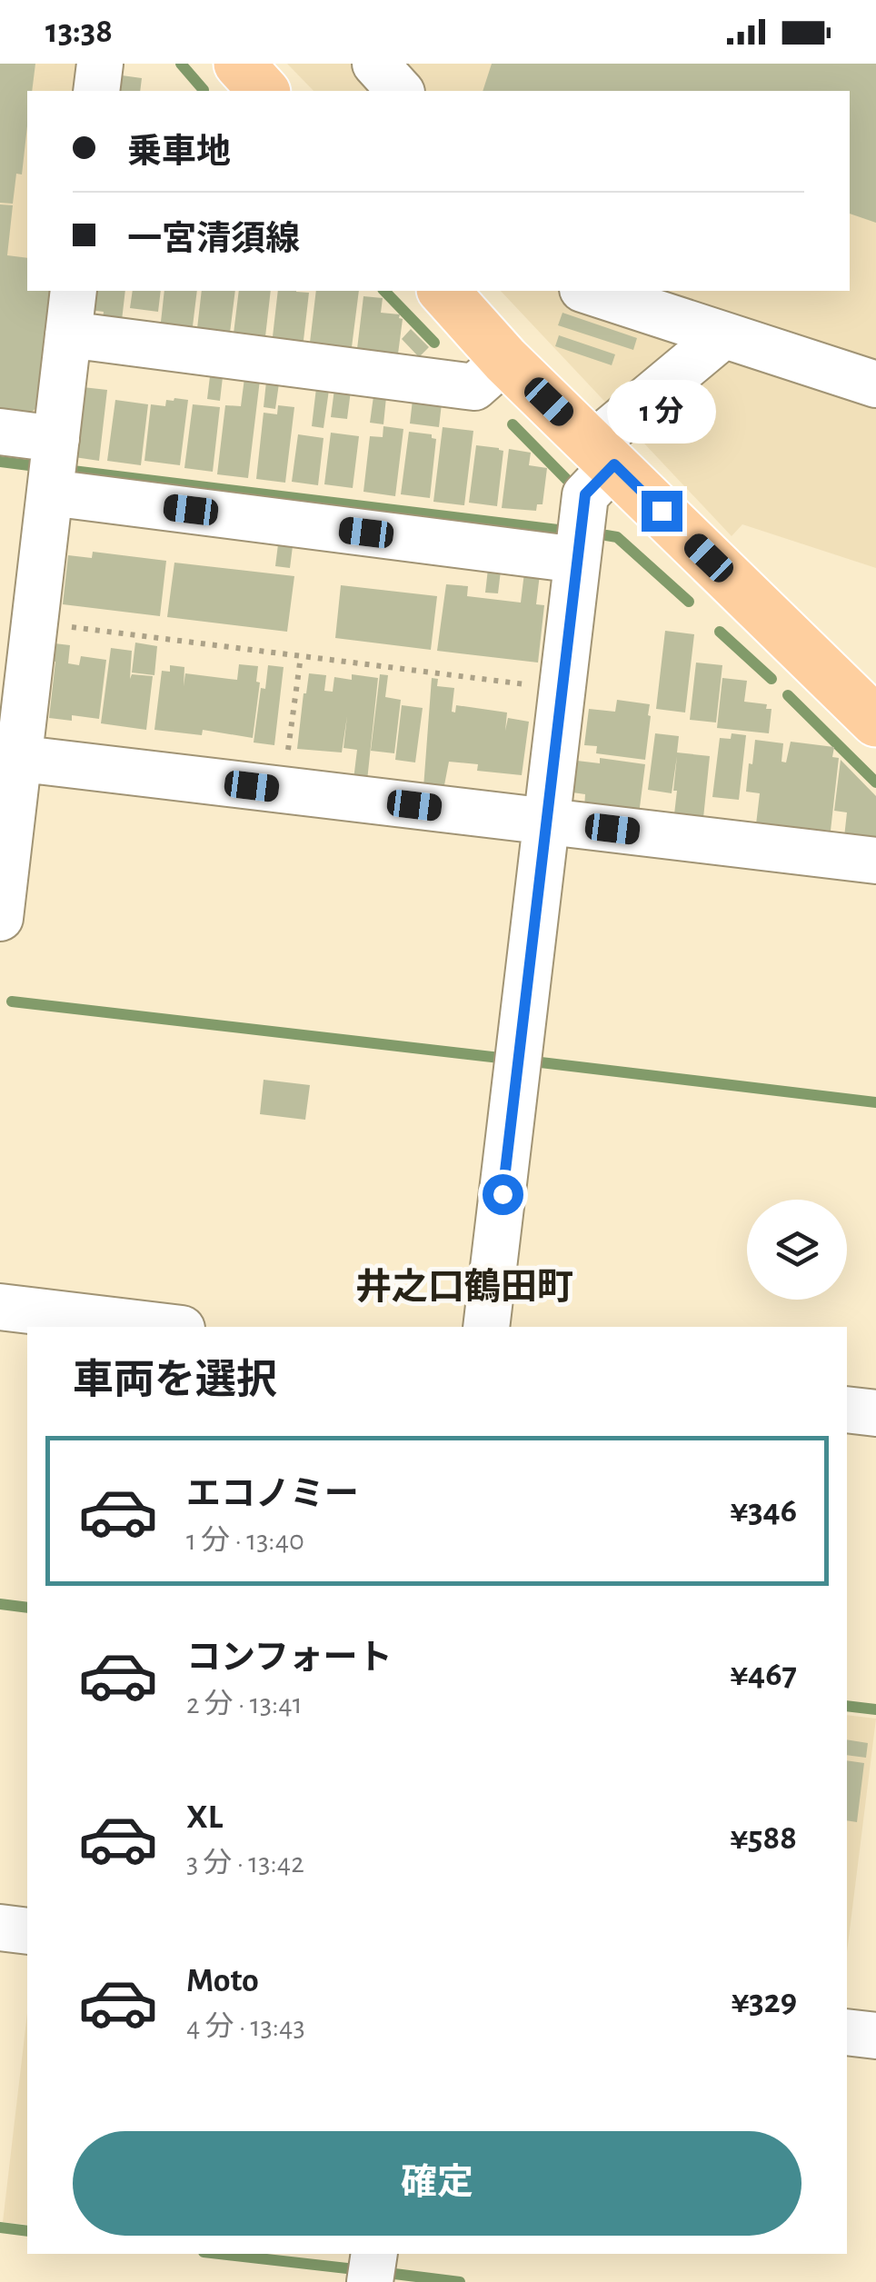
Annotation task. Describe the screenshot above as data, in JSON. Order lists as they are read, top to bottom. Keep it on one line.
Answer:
{"districts":["井之口鶴田町"],"page":{"status":"13:38","banner":["乗車地","一宮清須線"],"bubble":"1 分","heading":"車両を選択","list":[{"name":"エコノミー","note":"1 分 · 13:40","value":"¥346"},{"name":"コンフォート","note":"2 分 · 13:41","value":"¥467"},{"name":"XL","note":"3 分 · 13:42","value":"¥588"},{"name":"Moto","note":"4 分 · 13:43","value":"¥329"}],"buttons":"確定"}}
